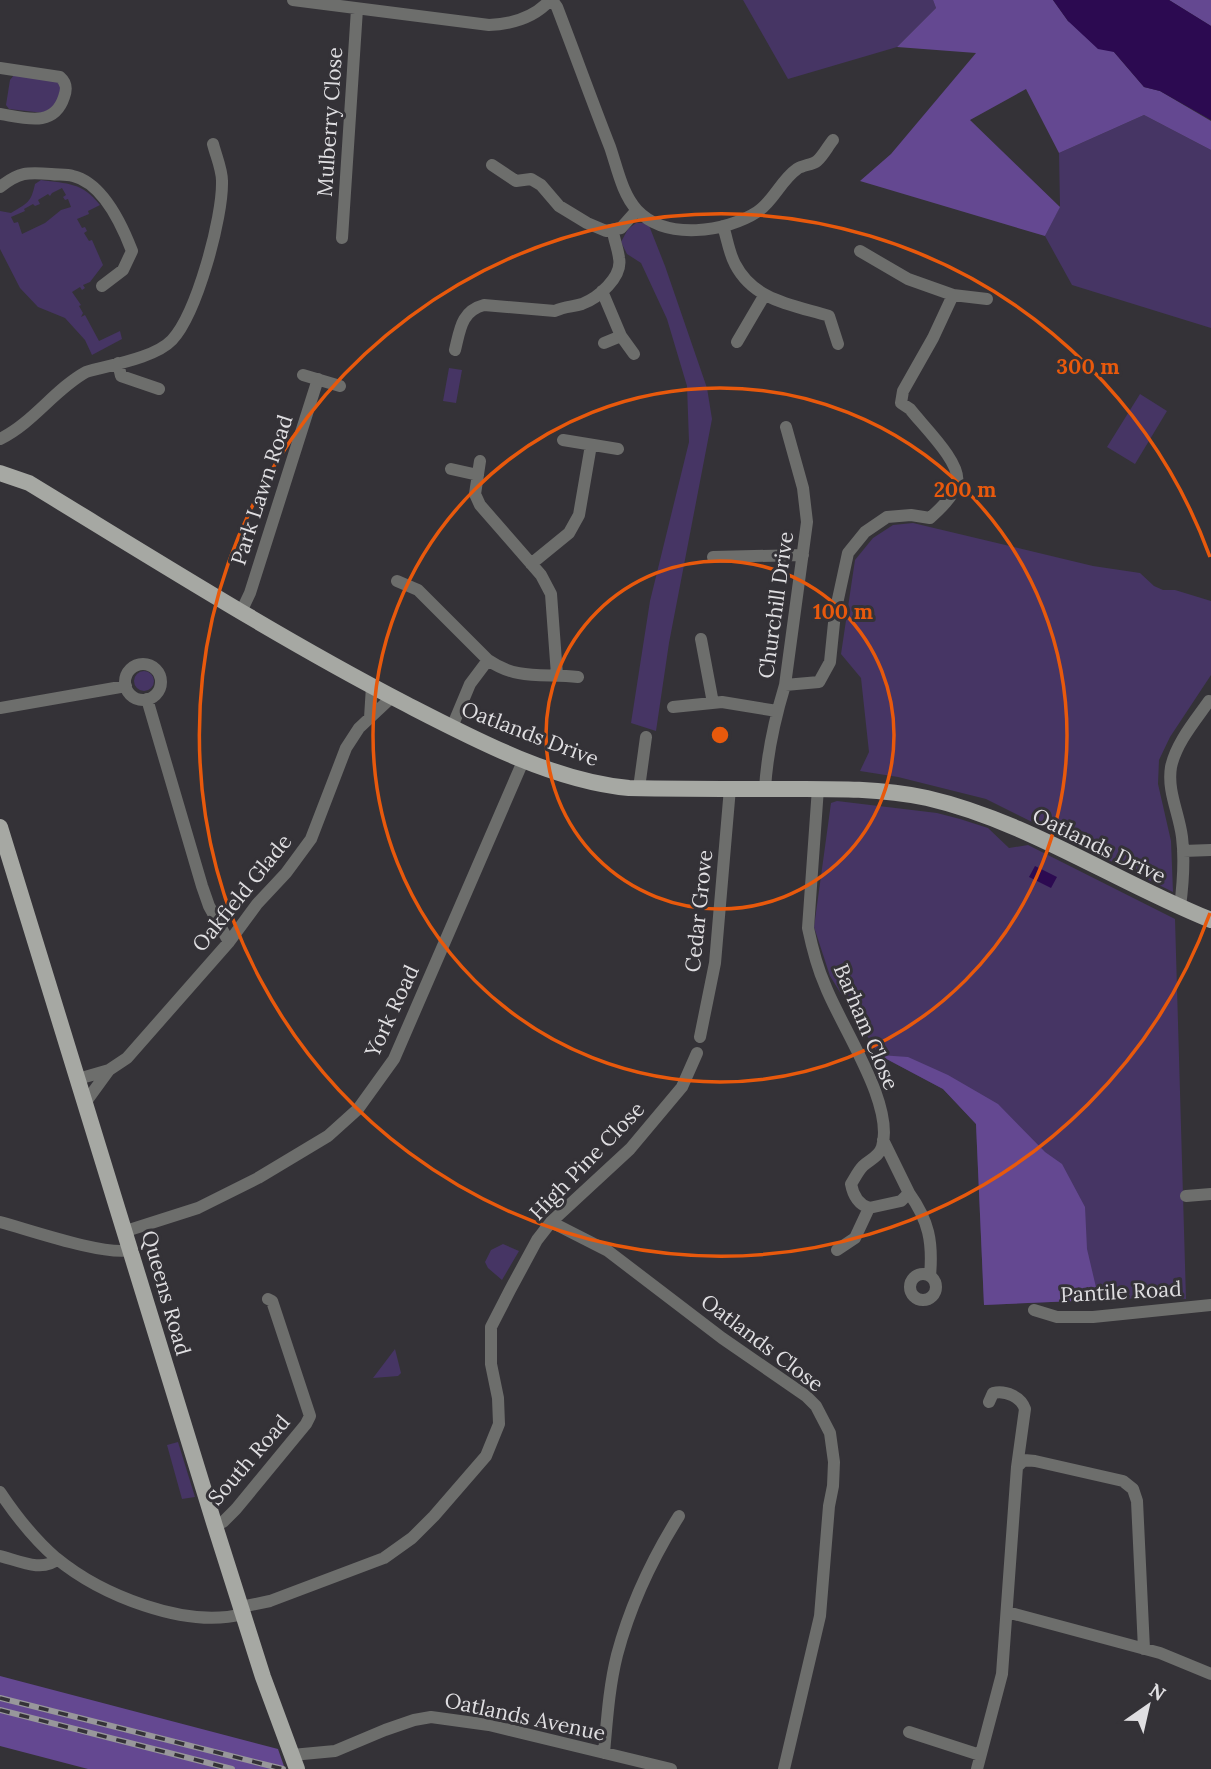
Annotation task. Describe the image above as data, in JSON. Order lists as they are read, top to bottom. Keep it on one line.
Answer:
{"streets":{"main road":["Oatlands Drive","Queens Road"],"street":["Mulberry Close","Park Lawn Road","Churchill Drive","Oakfield Glade","Cedar Grove","York Road","Barham Close","High Pine Close","Pantile Road","Oatlands Close","South Road","Oatlands Avenue"]},"crossings":[["Park Lawn Road","Oatlands Drive"],["Churchill Drive","Oatlands Drive"],["Oatlands Drive","Oakfield Glade"],["Oatlands Drive","Cedar Grove"],["Oatlands Drive","York Road"],["Oatlands Drive","Barham Close"],["Oakfield Glade","Queens Road"],["York Road","Queens Road"],["High Pine Close","Queens Road"],["High Pine Close","Oatlands Close"],["Queens Road","South Road"],["Queens Road","Oatlands Avenue"]],"north":"top right","rings":["300 m","200 m","100 m"]}
